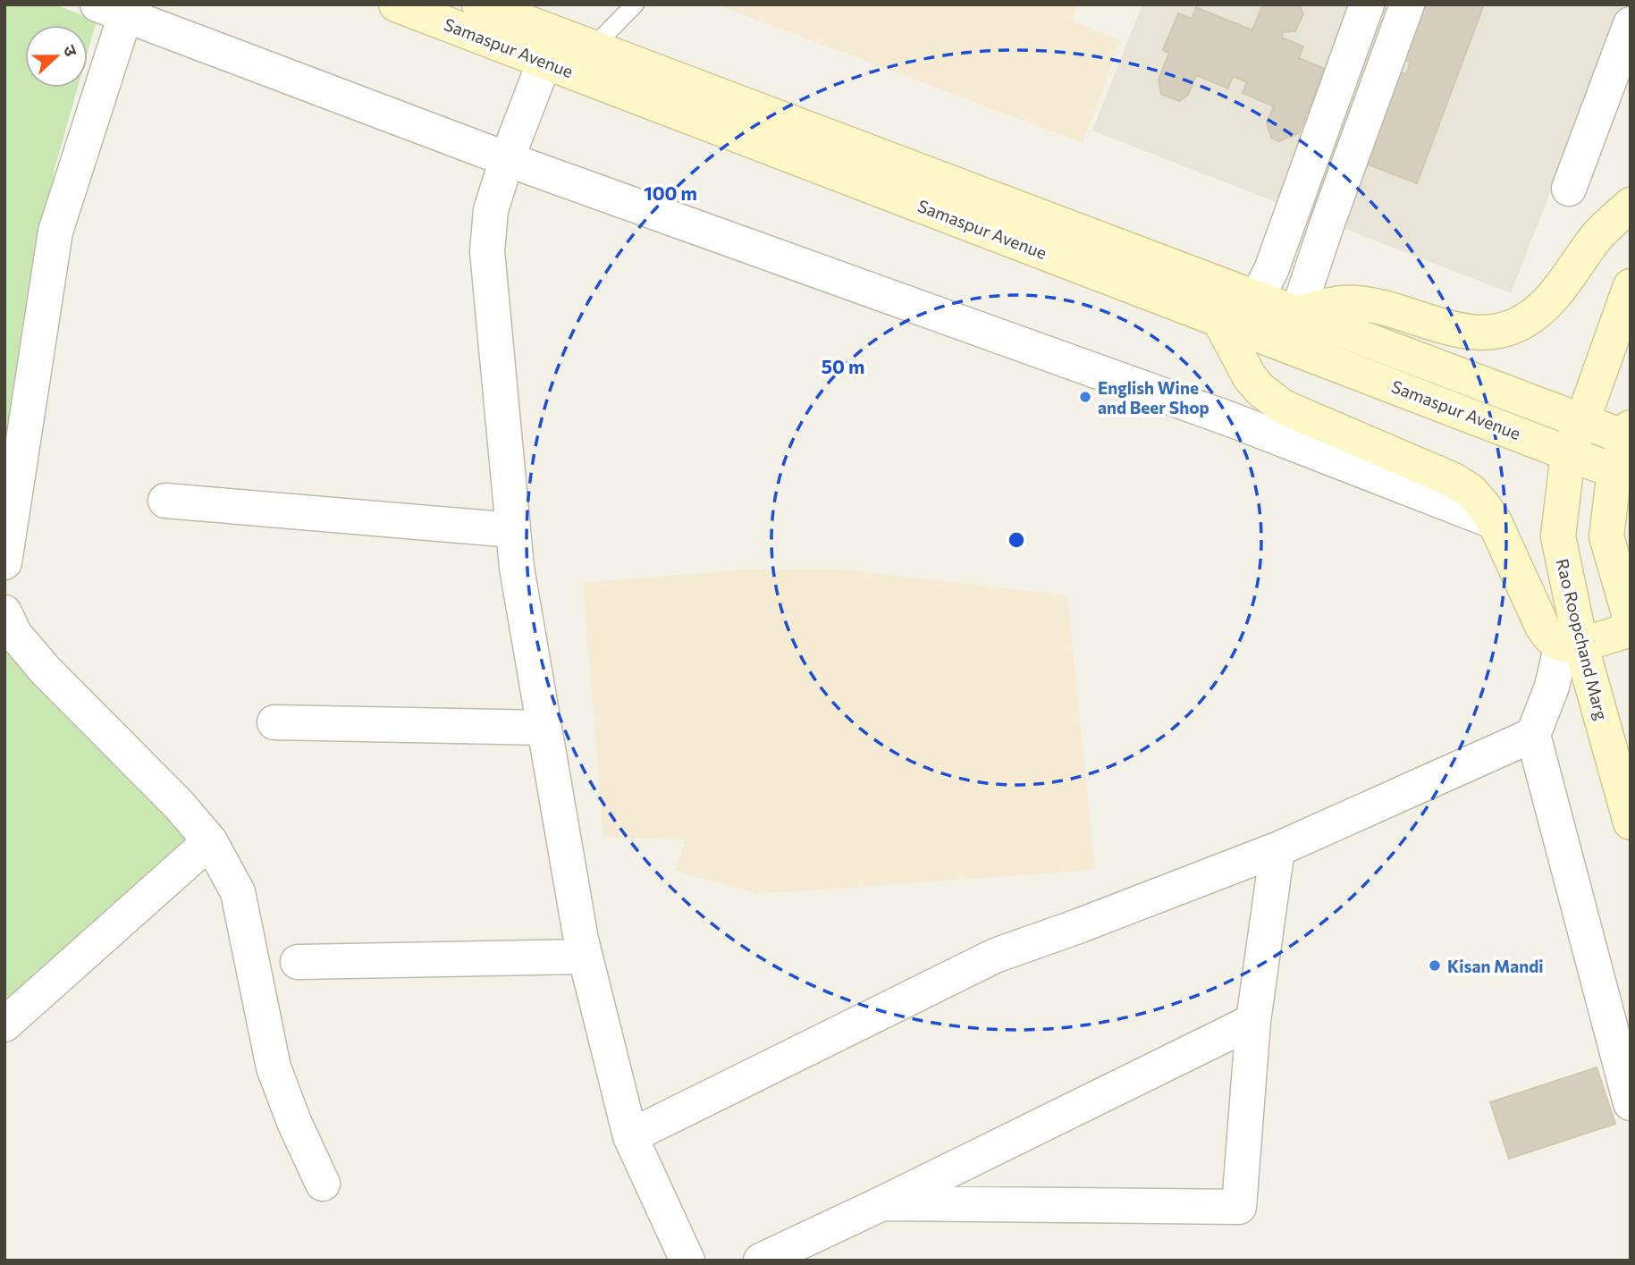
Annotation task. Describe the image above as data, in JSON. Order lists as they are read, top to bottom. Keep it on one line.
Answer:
{"streets":{"main road":["Samaspur Avenue","Rao Roopchand Marg"]},"crossings":[["Samaspur Avenue","Rao Roopchand Marg"]],"places":["English Wine and Beer Shop","Kisan Mandi"],"north":"right","rings":["100 m","50 m"]}
